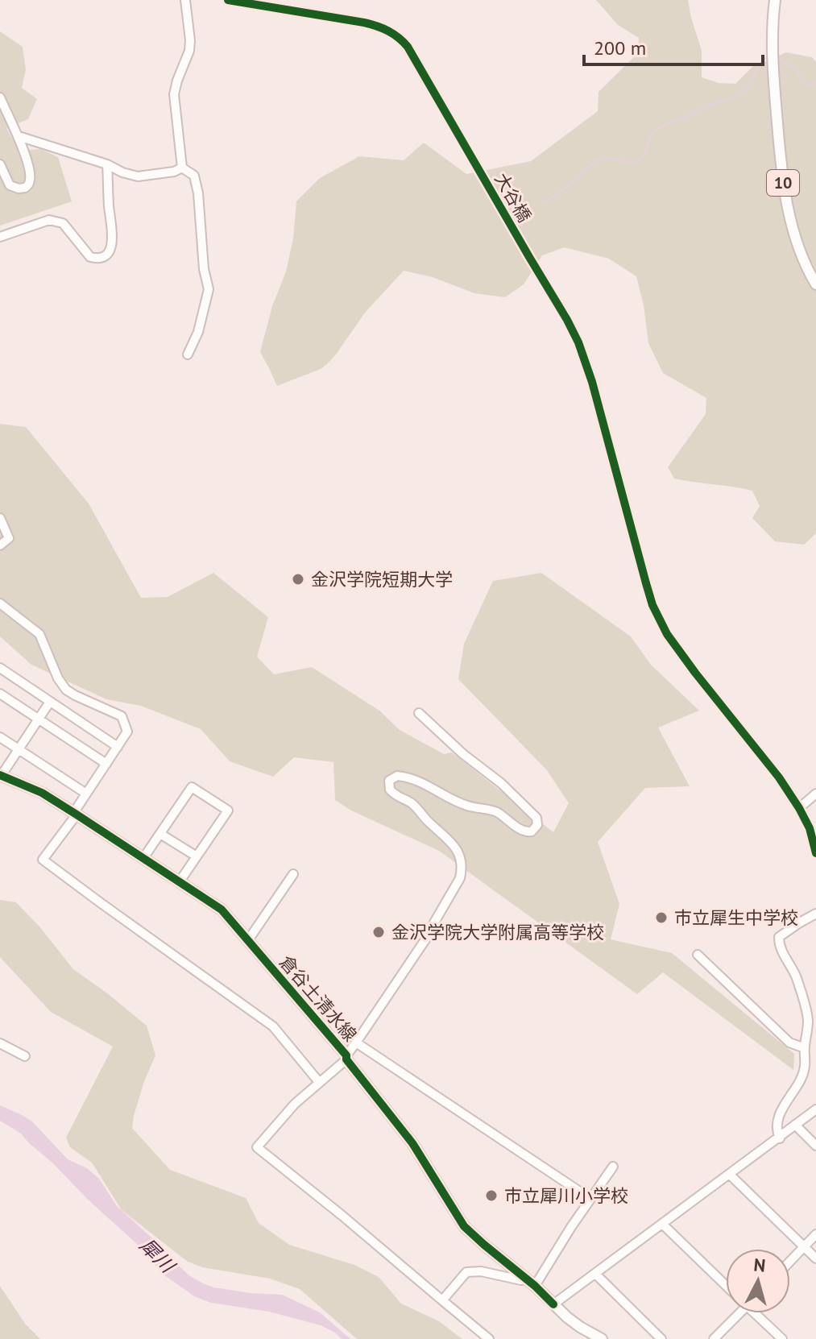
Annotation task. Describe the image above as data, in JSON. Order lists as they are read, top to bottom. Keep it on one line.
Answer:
{"streets":{"main road":["10","倉谷土清水線"],"street":["大谷橋"]},"water":["犀川"],"places":["金沢学院短期大学","市立犀生中学校","金沢学院大学附属高等学校","市立犀川小学校"],"scale_bar":"200 m","north":"top"}
